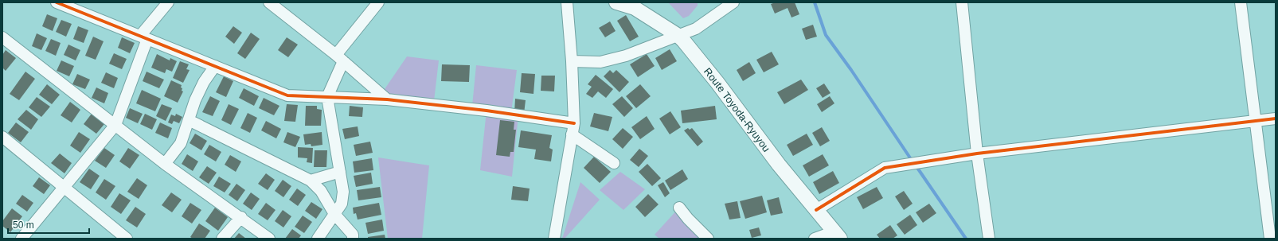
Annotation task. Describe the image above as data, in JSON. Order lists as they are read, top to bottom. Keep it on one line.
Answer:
{"streets":{"main road":["Route Toyoda-Ryuyou"]},"scale_bar":"50 m"}
